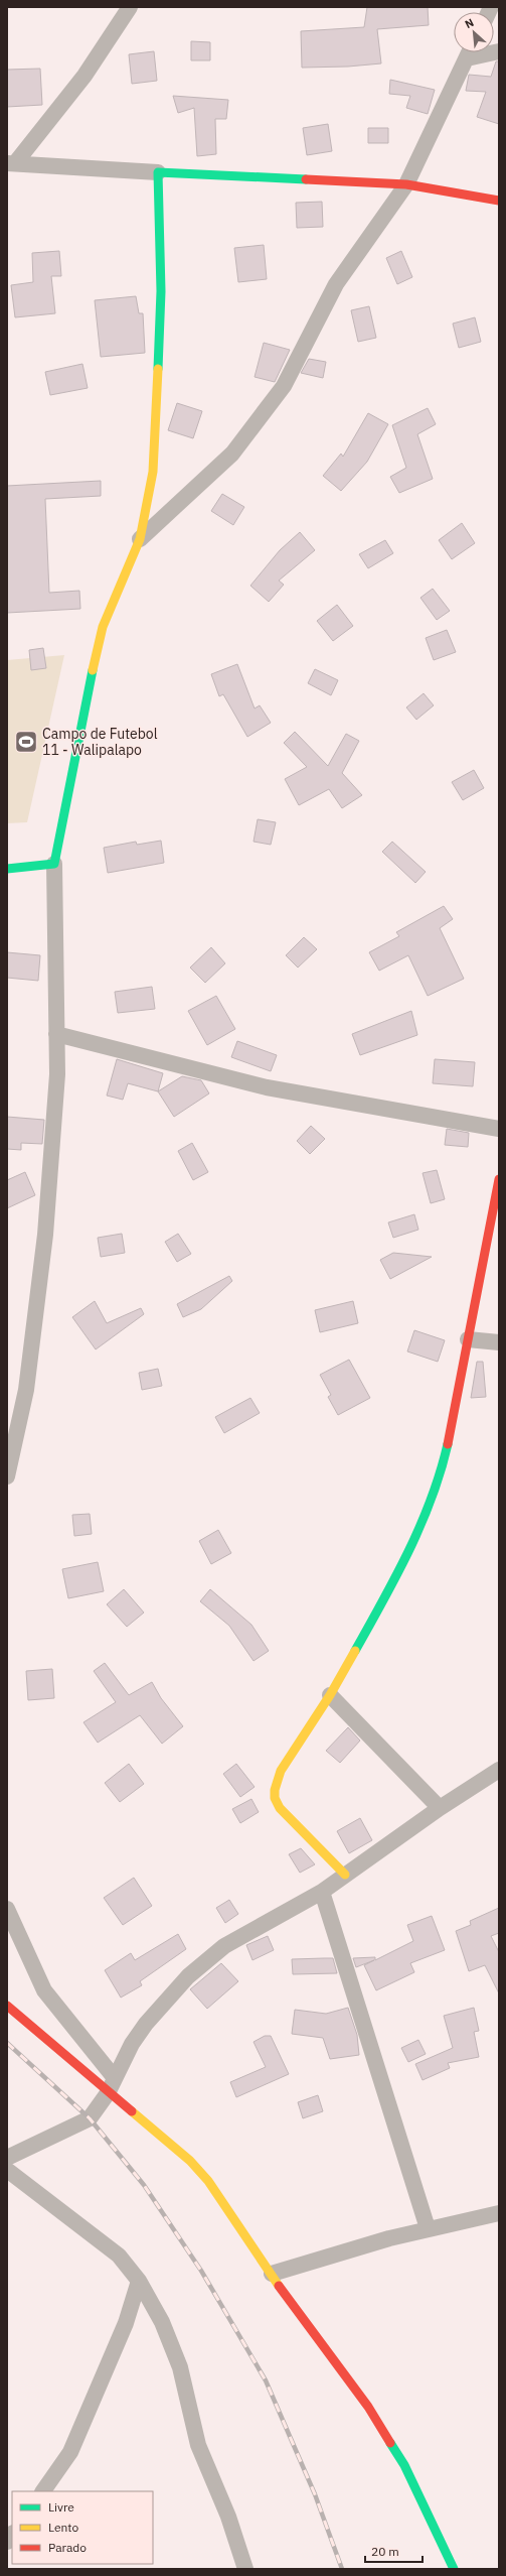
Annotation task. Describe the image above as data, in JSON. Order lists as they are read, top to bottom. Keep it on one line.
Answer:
{"places":{"sports":["Campo de Futebol 11 - Walipalapo"]},"legend":["Livre","Lento","Parado"],"scale_bar":"20 m","north":"top left"}
